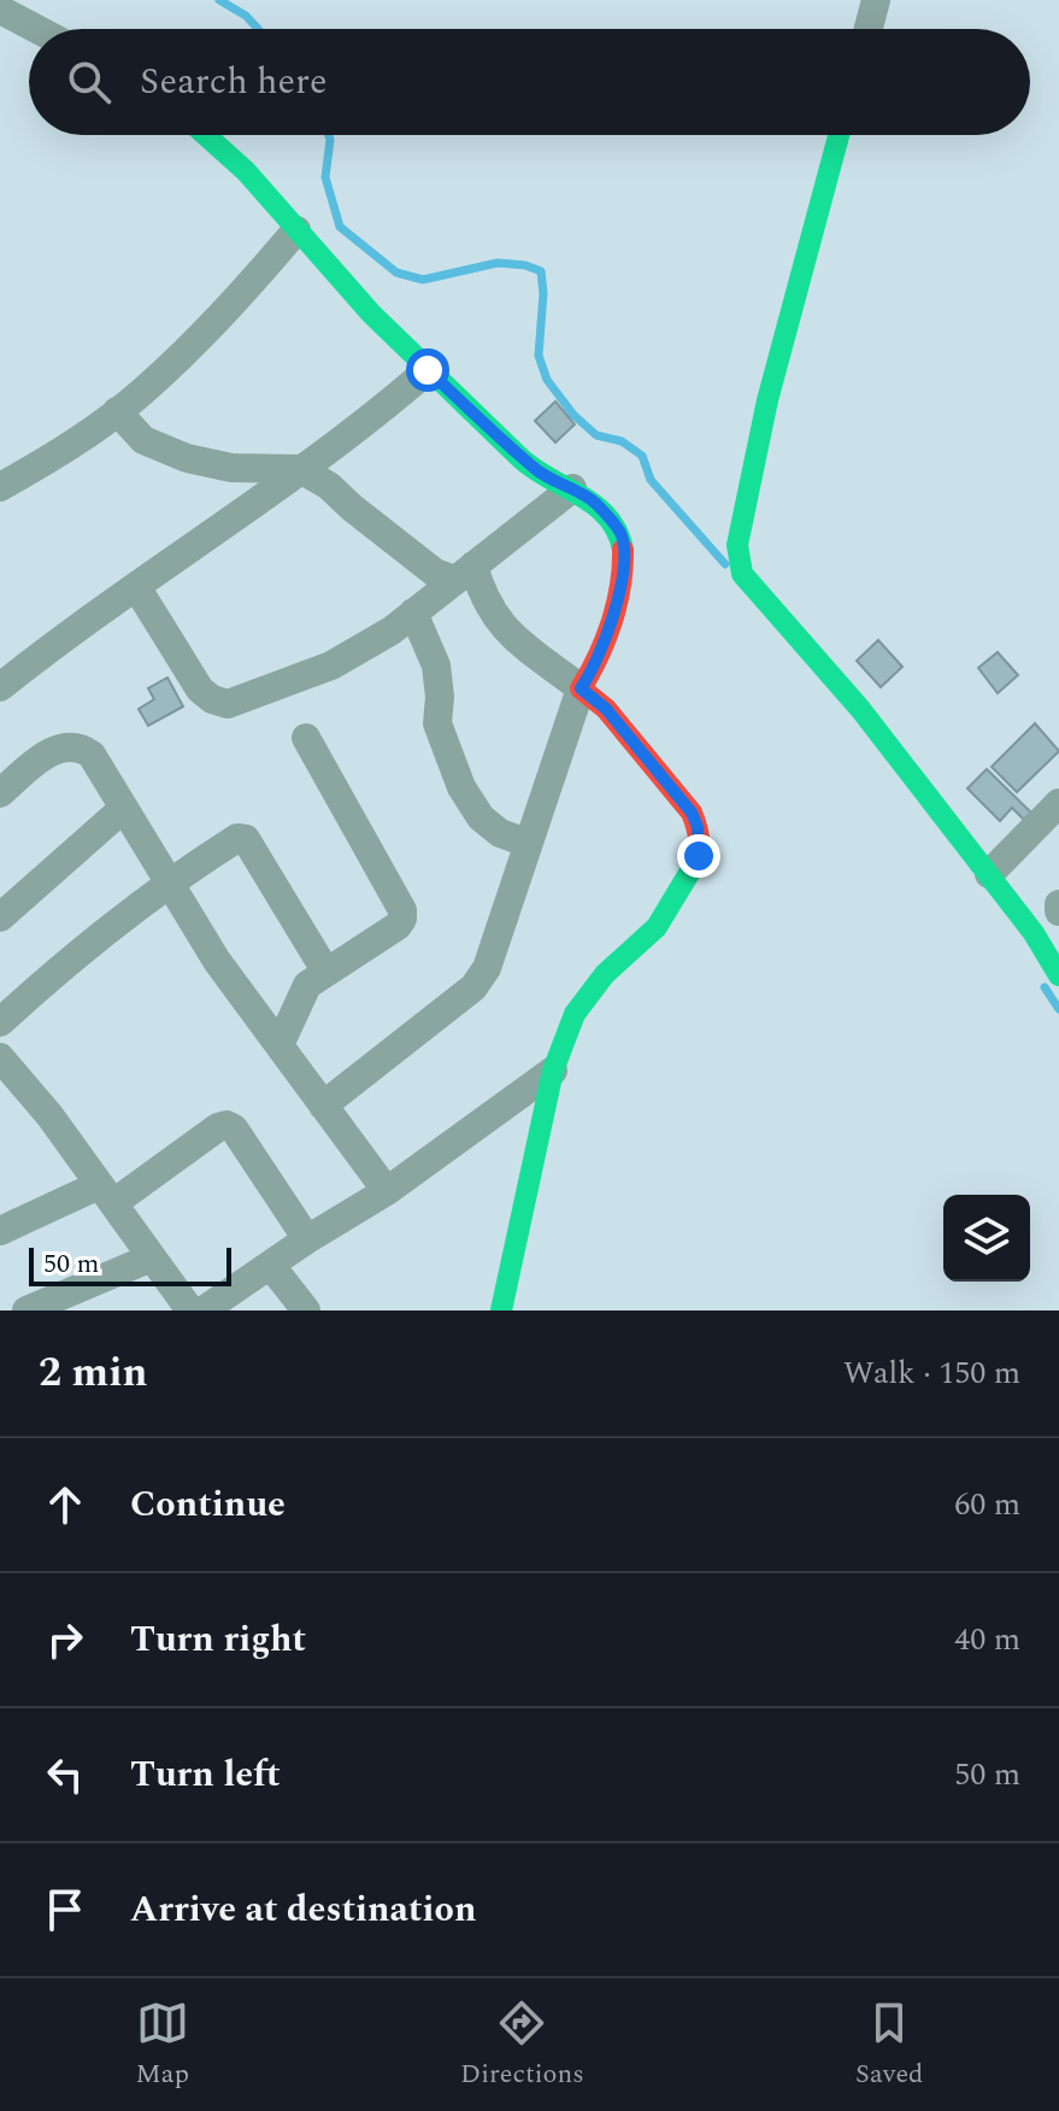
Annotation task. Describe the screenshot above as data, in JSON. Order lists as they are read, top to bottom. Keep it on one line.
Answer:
{"scale_bar":"50 m","page":{"search":"Search here","scale":"50 m","heading":["2 min","Walk · 150 m"],"list":[["Continue","60 m"],["Turn right","40 m"],["Turn left","50 m"],"Arrive at destination"],"nav":["Map","Directions","Saved"]}}
